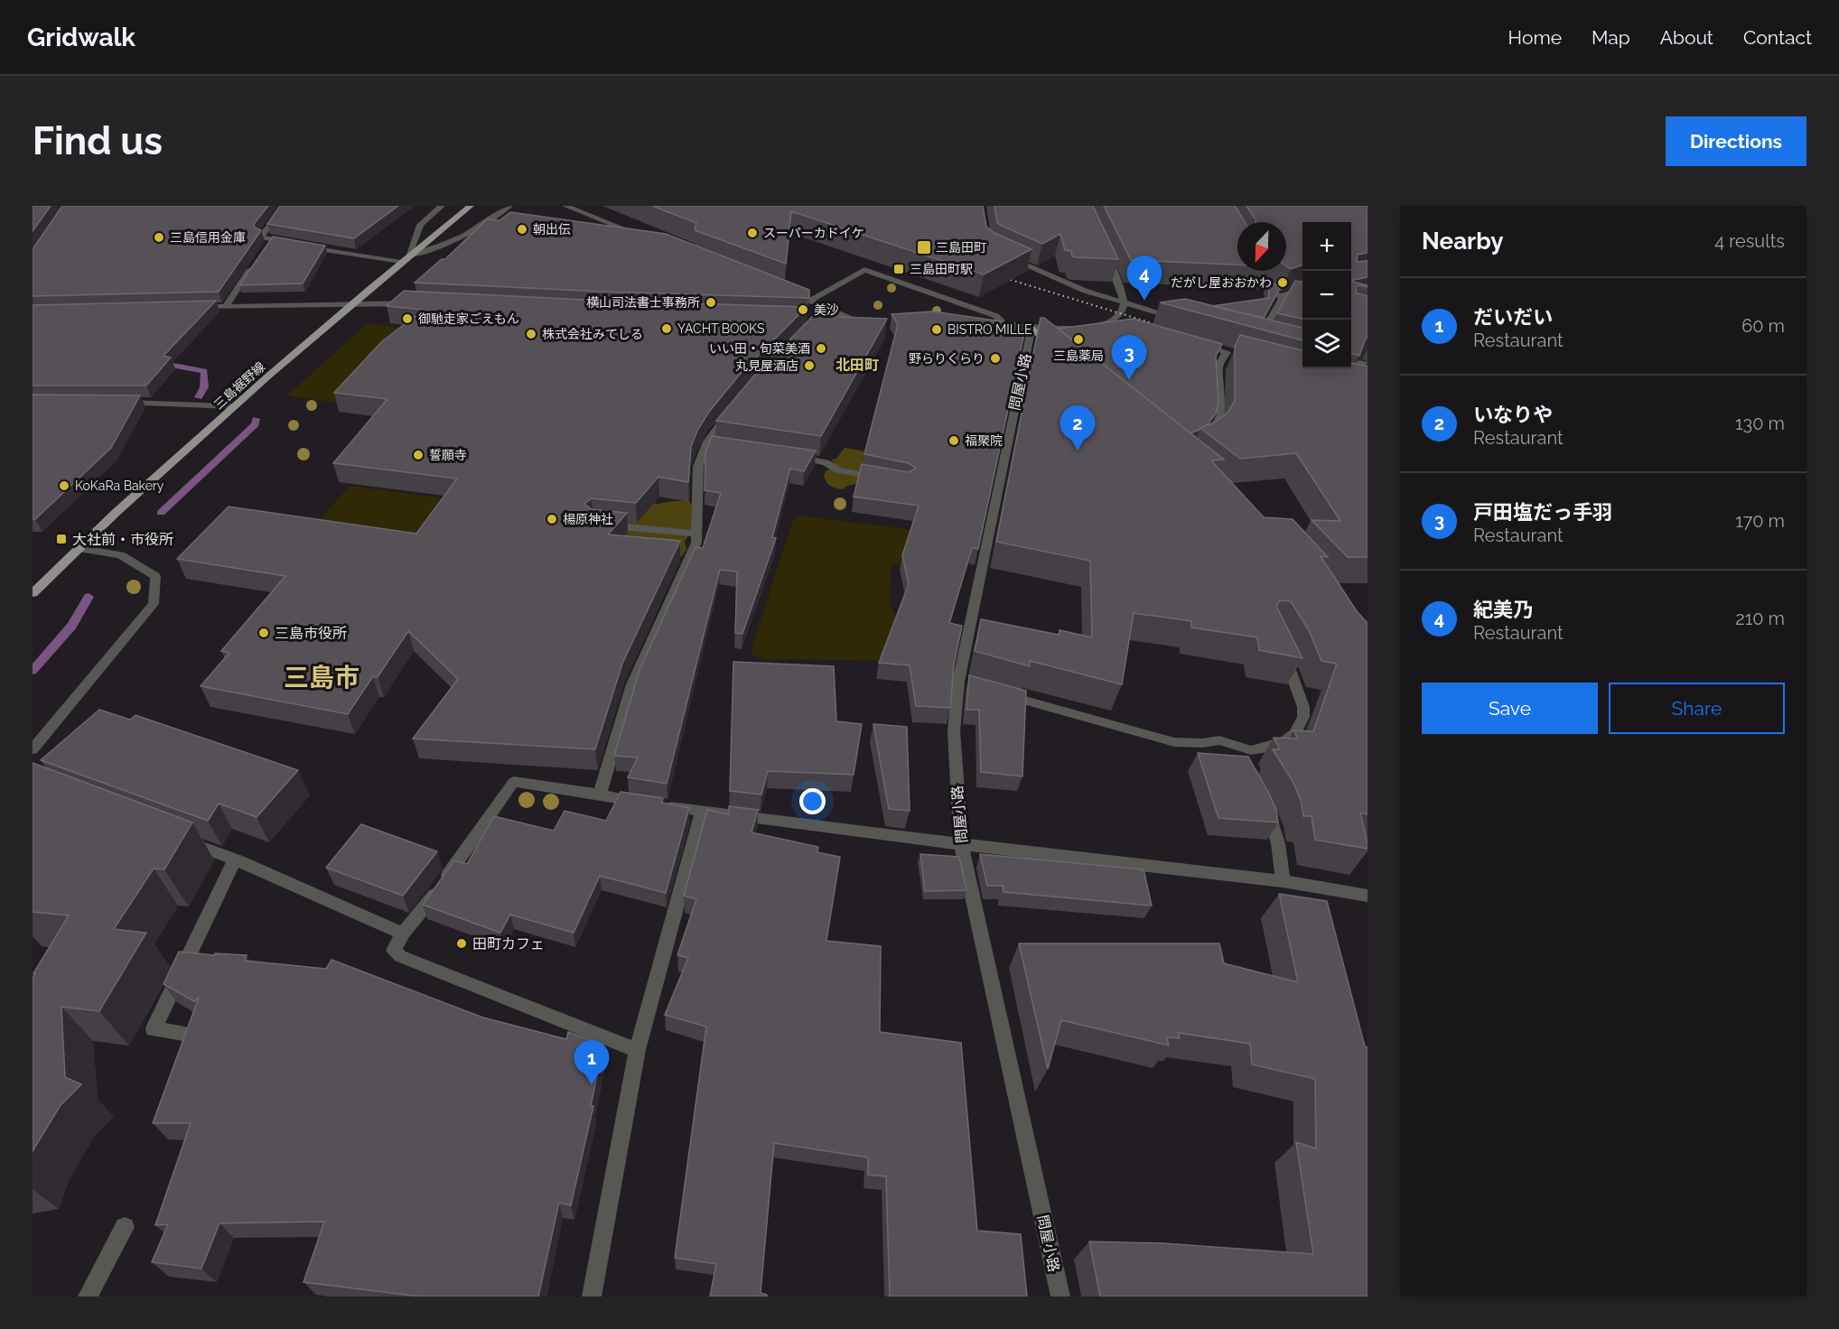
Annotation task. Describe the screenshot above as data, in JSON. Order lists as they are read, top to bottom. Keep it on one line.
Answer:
{"streets":{"main road":["三島裾野線"],"street":["問屋小路"]},"districts":["北田町","三島市"],"places":{"other":["朝出伝","スーパーカドイケ","三島信用金庫","だがし屋おおかわ","横山司法書士事務所","美沙","御馳走家ごえもん","YACHT BOOKS","BISTRO MILLE","株式会社みてしる","三島薬局","いい田・旬菜美酒","野らりくらり","丸見屋酒店","福聚院","誓願寺","KoKaRa Bakery","楊原神社","三島市役所","田町カフェ"],"transit":["三島田町","三島田町駅","大社前・市役所"]},"north":"bottom","page":{"header":"Gridwalk","nav":["Home","Map","About","Contact"],"buttons":["Directions",["Save","Share"]],"title":"Find us","heading":["Nearby","4 results"],"map_buttons":["+","−"],"pins":["4","3","2","1"],"list":[{"mark":"1","name":"だいだい","note":"Restaurant","value":"60 m"},{"mark":"2","name":"いなりや","note":"Restaurant","value":"130 m"},{"mark":"3","name":"戸田塩だっ手羽","note":"Restaurant","value":"170 m"},{"mark":"4","name":"紀美乃","note":"Restaurant","value":"210 m"}]}}
